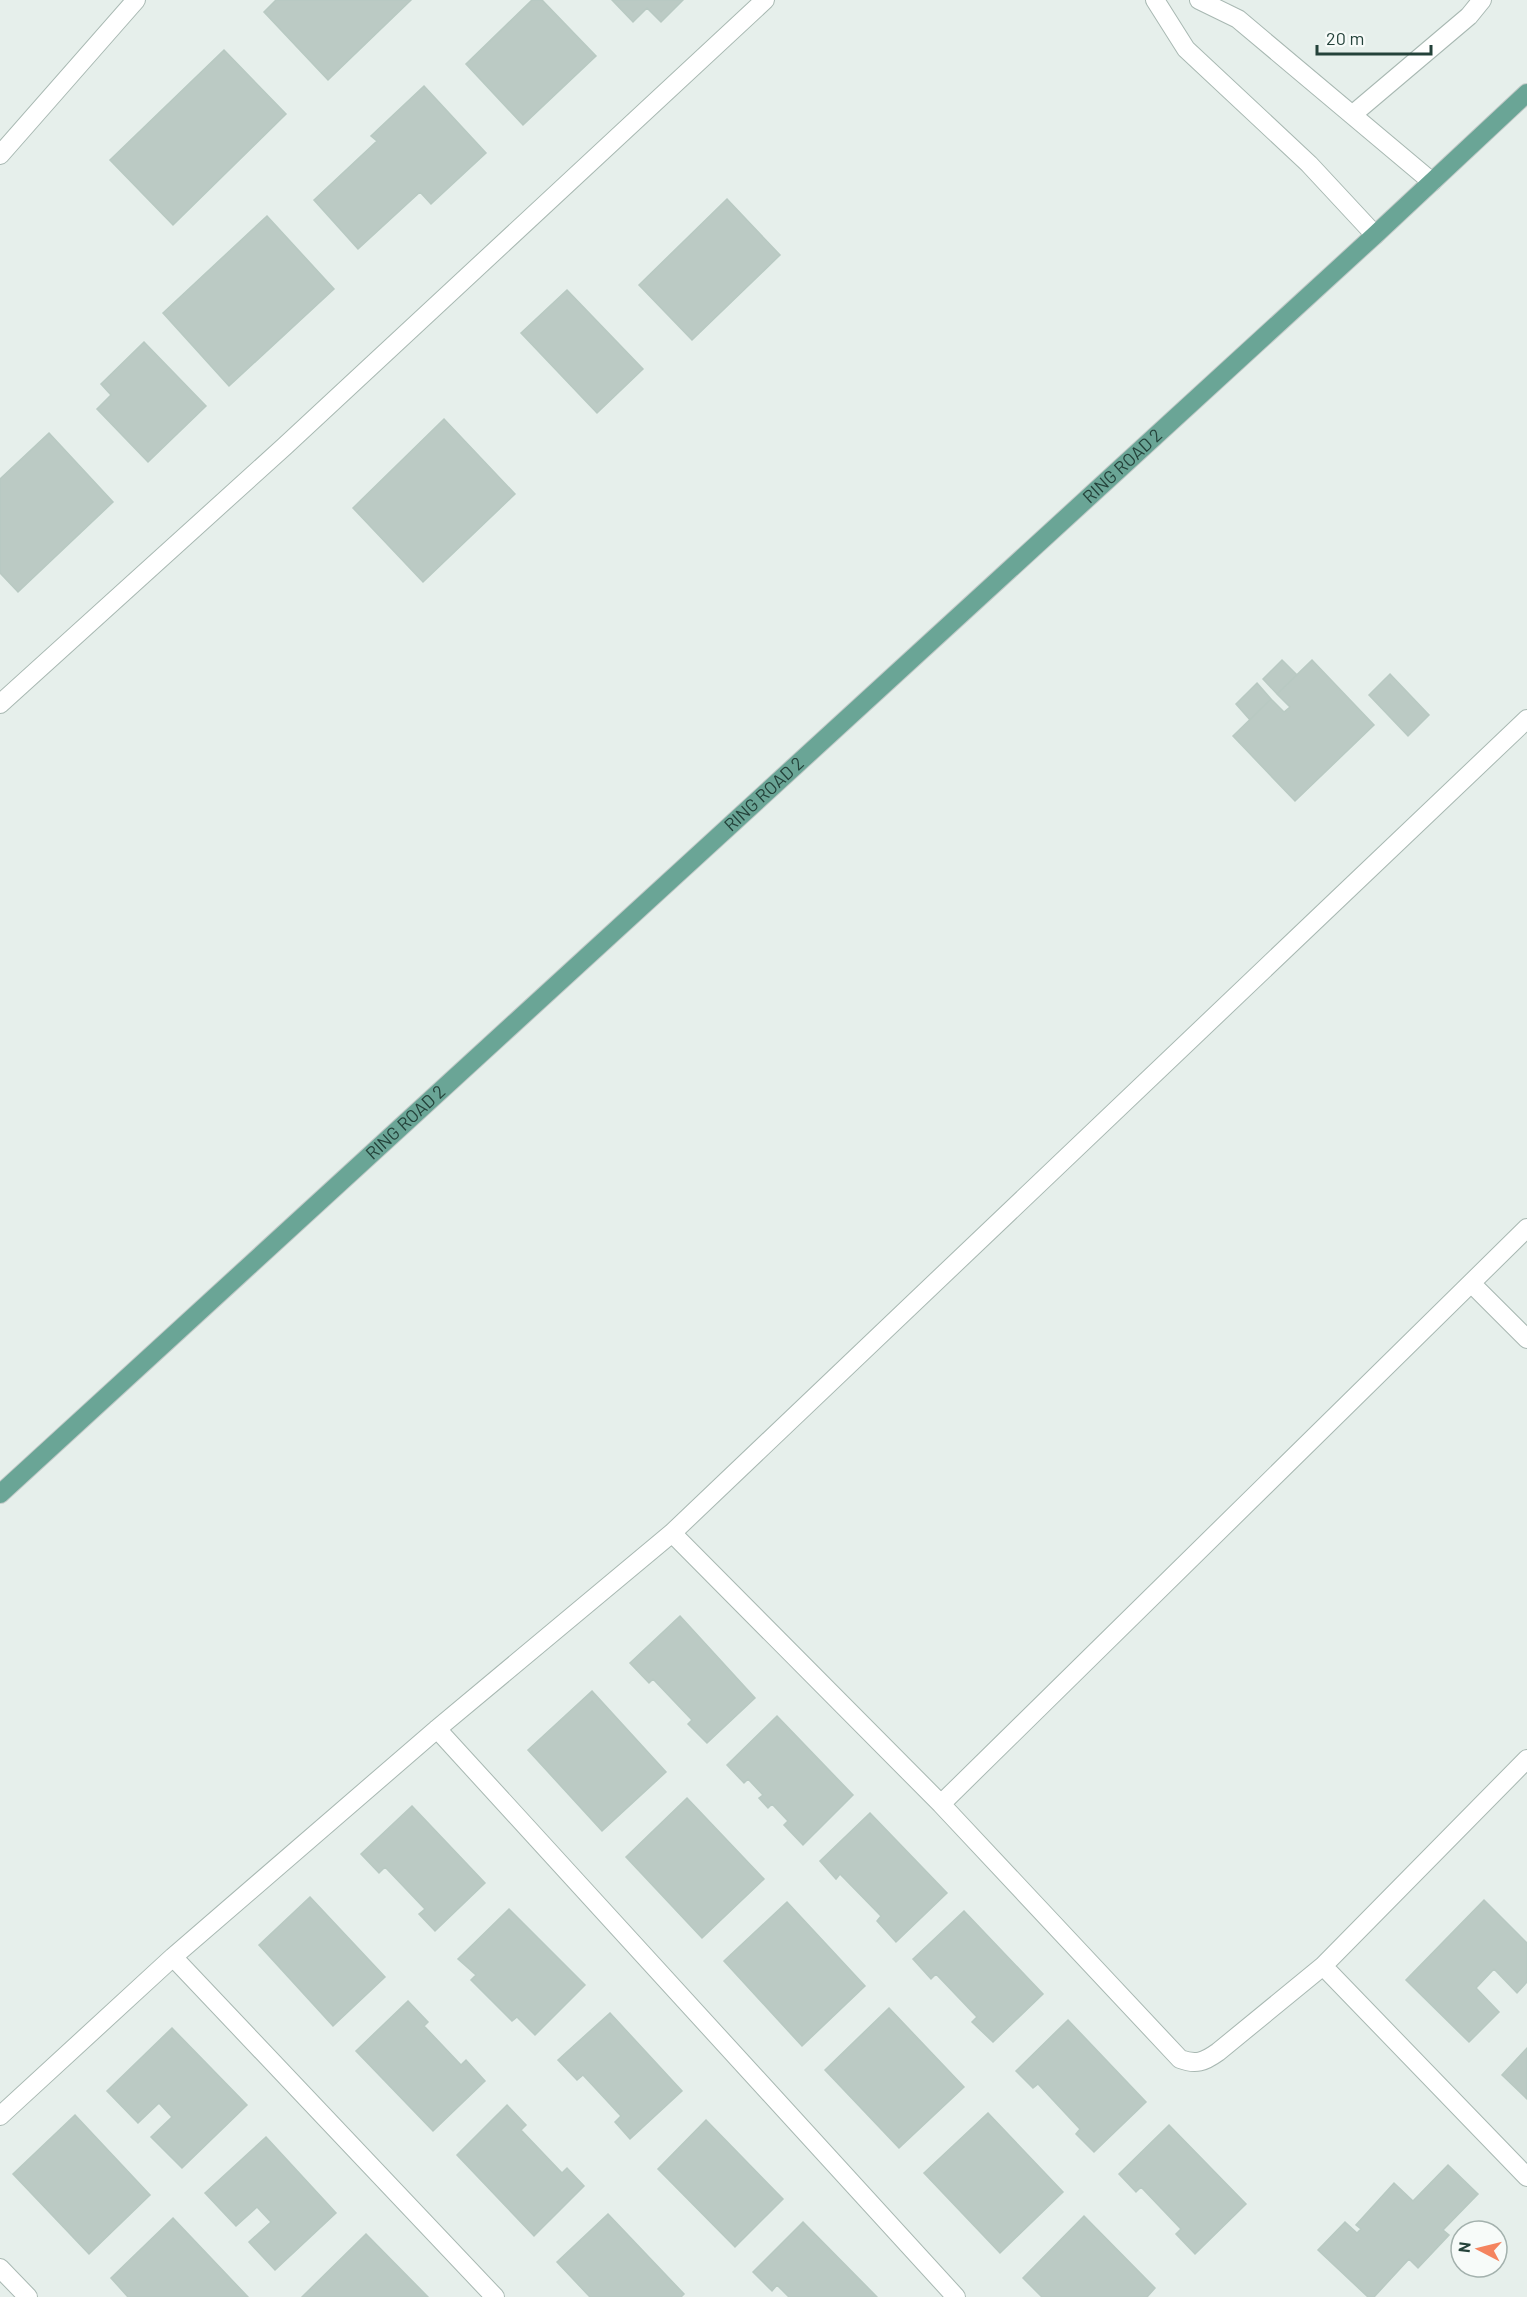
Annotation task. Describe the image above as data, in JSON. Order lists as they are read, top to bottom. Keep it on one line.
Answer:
{"streets":{"main road":["RING ROAD 2"]},"scale_bar":"20 m","north":"left"}
